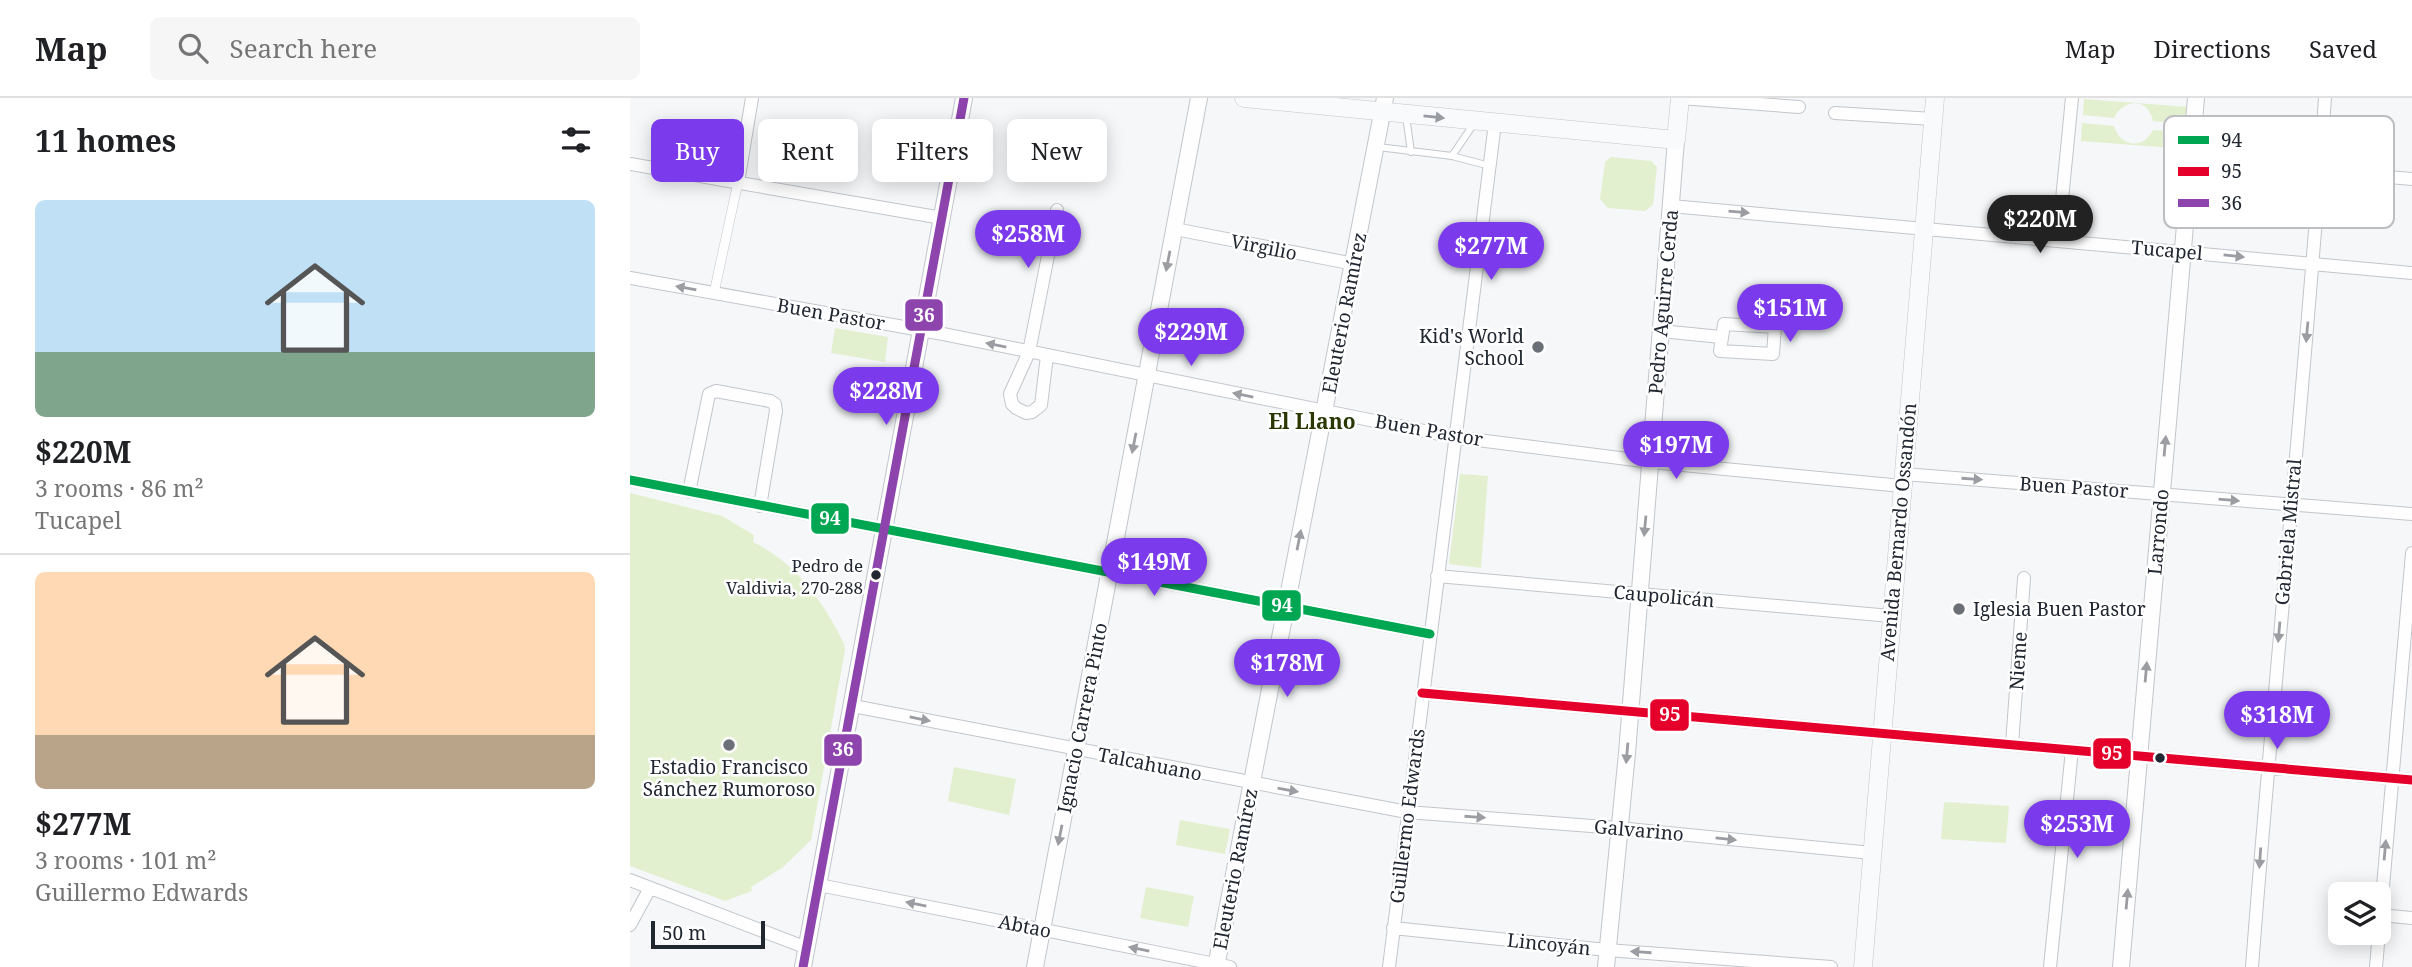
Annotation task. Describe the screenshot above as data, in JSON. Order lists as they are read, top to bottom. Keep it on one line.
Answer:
{"streets":{"main road":["Pedro Aguirre Cerda","Avenida Bernardo Ossandón"],"street":["Virgilio","Tucapel","Eleuterio Ramírez","Buen Pastor","Larrondo","Gabriela Mistral","Caupolicán","Nieme","Ignacio Carrera Pinto","Talcahuano","Guillermo Edwards","Galvarino","Abtao","Lincoyán"]},"crossings":[["Virgilio","Eleuterio Ramírez"],["Virgilio","Ignacio Carrera Pinto"],["Tucapel","Pedro Aguirre Cerda"],["Tucapel","Avenida Bernardo Ossandón"],["Tucapel","Larrondo"],["Tucapel","Gabriela Mistral"],["Pedro Aguirre Cerda","Buen Pastor"],["Pedro Aguirre Cerda","Caupolicán"],["Pedro Aguirre Cerda","Galvarino"],["Pedro Aguirre Cerda","Lincoyán"],["Eleuterio Ramírez","Buen Pastor"],["Eleuterio Ramírez","Talcahuano"],["Eleuterio Ramírez","Abtao"],["Buen Pastor","Avenida Bernardo Ossandón"],["Buen Pastor","Larrondo"],["Buen Pastor","Gabriela Mistral"],["Buen Pastor","Ignacio Carrera Pinto"],["Buen Pastor","Guillermo Edwards"],["Avenida Bernardo Ossandón","Caupolicán"],["Avenida Bernardo Ossandón","Galvarino"],["Caupolicán","Guillermo Edwards"],["Ignacio Carrera Pinto","Talcahuano"],["Ignacio Carrera Pinto","Abtao"],["Talcahuano","Guillermo Edwards"],["Talcahuano","Galvarino"],["Guillermo Edwards","Galvarino"],["Guillermo Edwards","Lincoyán"]],"one_way":["Larrondo","Gabriela Mistral","Ignacio Carrera Pinto","Talcahuano","Galvarino","Abtao","Lincoyán"],"districts":["El Llano"],"places":["Kid's World School","Pedro de Valdivia, 270-288","Iglesia Buen Pastor","Estadio Francisco Sánchez Rumoroso"],"lines":["transit line 36","transit line 94","transit line 95"],"legend":["94","95","36"],"scale_bar":"50 m","page":{"header":"Map","search":"Search here","nav":["Map","Directions","Saved"],"heading":"11 homes","chip":["Buy","Rent","Filters","New"],"list":[{"name":"$220M","note":"3 rooms · 86 m² · Tucapel"},{"name":"$277M","note":"3 rooms · 101 m² · Guillermo Edwards"}],"price":["$220M","$258M","$277M","$151M","$229M","$228M","$197M","$149M","$178M","$318M","$253M"],"scale":"50 m"}}
